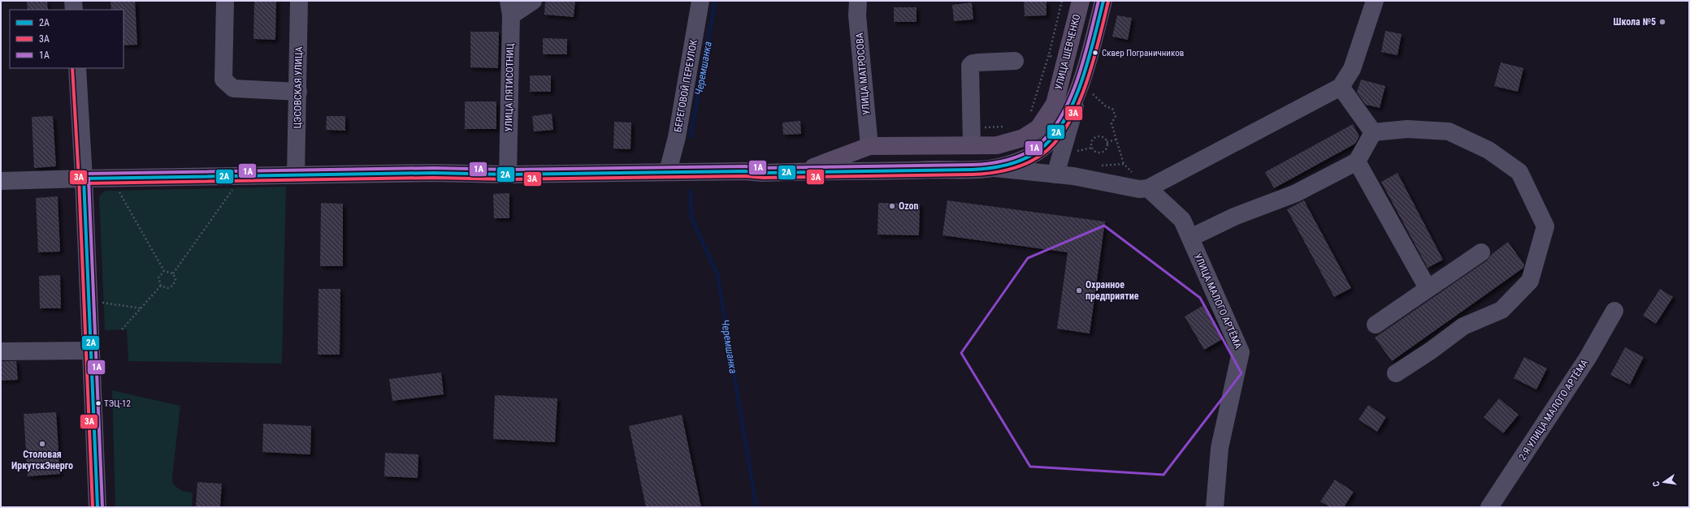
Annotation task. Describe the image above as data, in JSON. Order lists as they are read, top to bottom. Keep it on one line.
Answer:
{"streets":{"main road":["УЛИЦА ШЕВЧЕНКО"],"street":["УЛИЦА МАТРОСОВА","БЕРЕГОВОЙ ПЕРЕУЛОК","ЦЭСОВСКАЯ УЛИЦА","УЛИЦА ПЯТИСОТНИЦ","УЛИЦА МАЛОГО АРТЁМА","2-Я УЛИЦА МАЛОГО АРТЁМА"]},"crossings":[["УЛИЦА ШЕВЧЕНКО","УЛИЦА МАТРОСОВА"]],"water":["Черемшанка"],"places":["Школа №5","Сквер Пограничников","Ozon","Охранное предприятие","ТЭЦ-12","Столовая ИркутскЭнерго"],"lines":["transit line 2А","transit line 1А","transit line 3А"],"legend":["2А","3А","1А"],"north":"left"}
